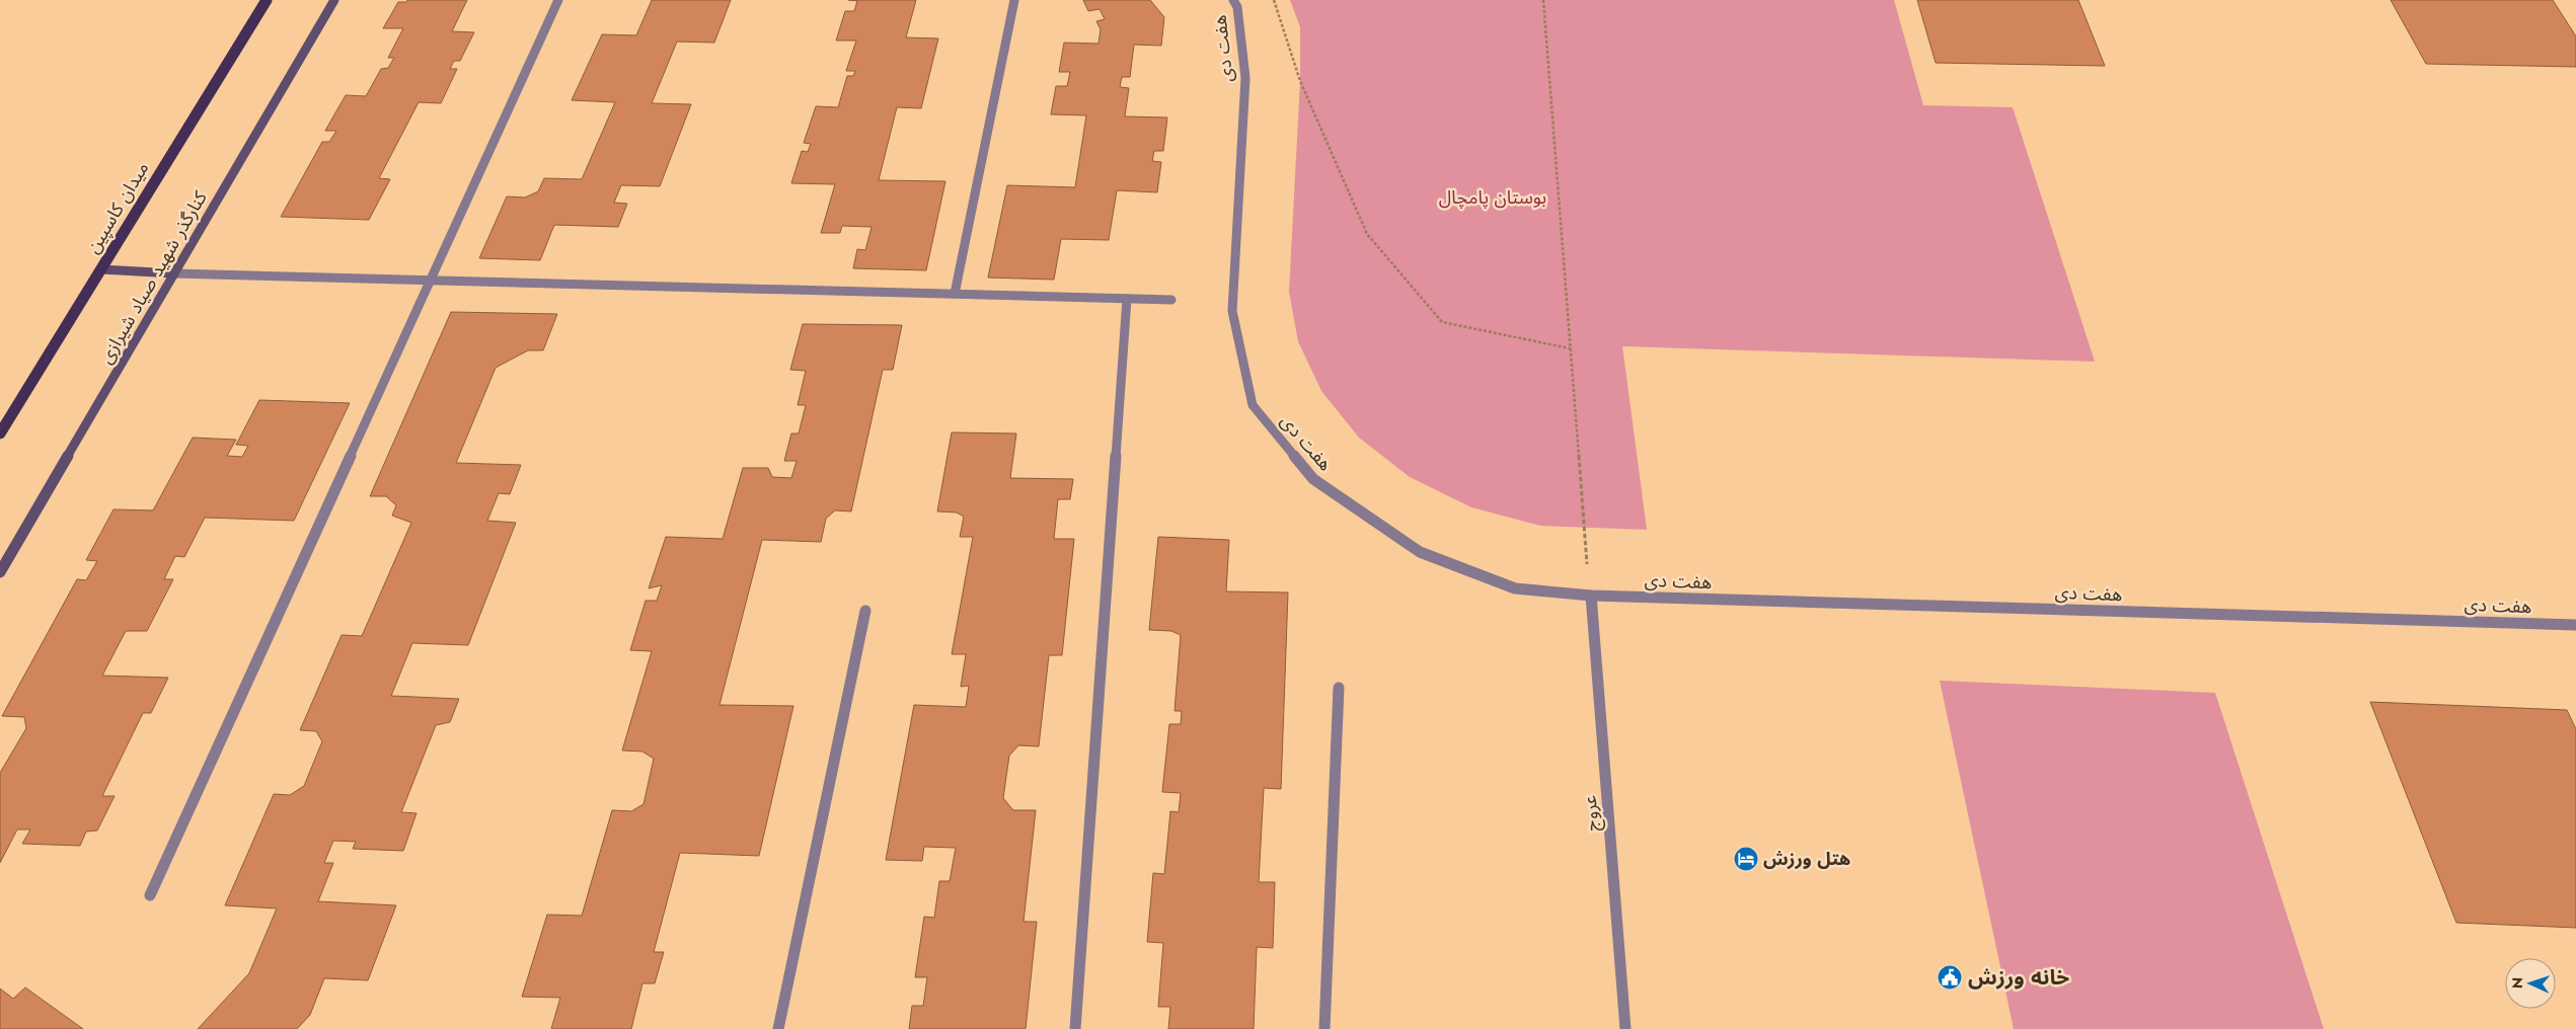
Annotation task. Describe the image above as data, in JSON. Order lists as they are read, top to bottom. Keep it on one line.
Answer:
{"streets":{"main road":["میدان کاسپین","کنارگذر شهید صیاد شیرازی"],"street":["هفت دی","عروج"]},"crossings":[["هفت دی","عروج"]],"parks":["بوستان پامچال"],"places":{"hotel":["هتل ورزش"],"public building":["خانه ورزش"]},"north":"left"}
